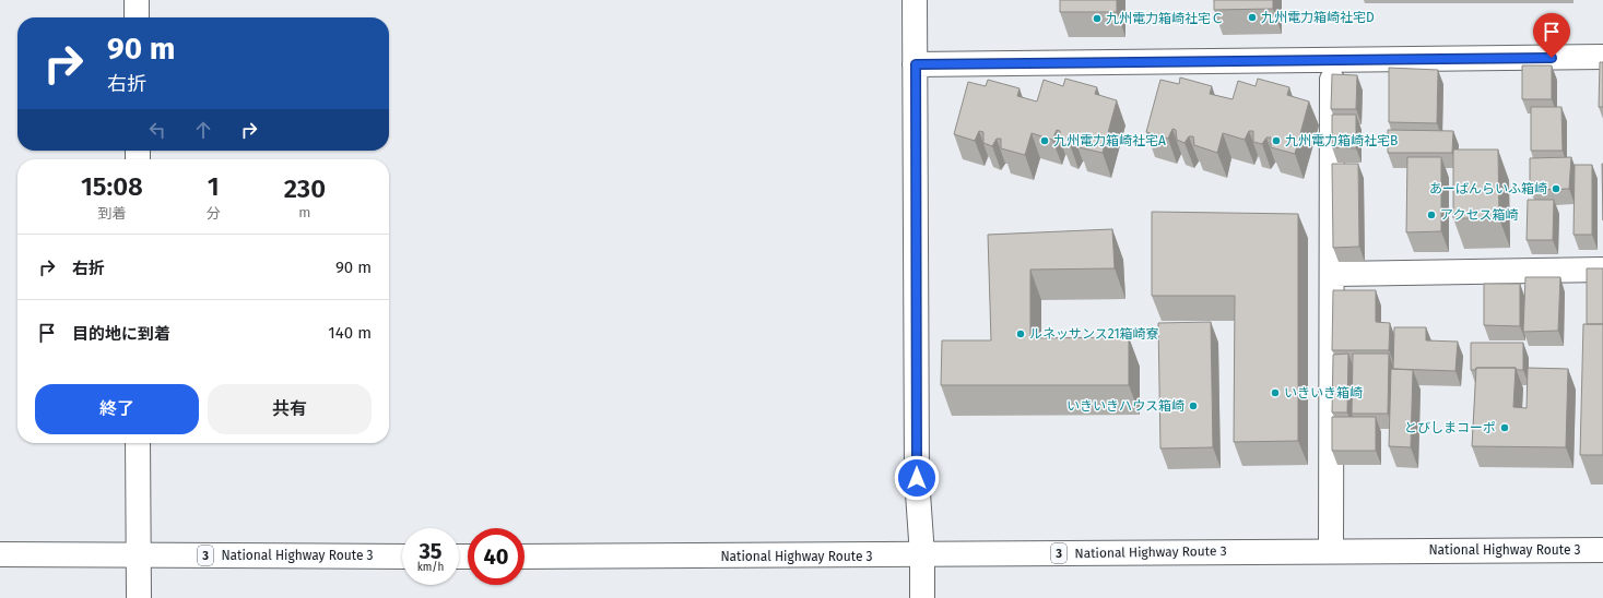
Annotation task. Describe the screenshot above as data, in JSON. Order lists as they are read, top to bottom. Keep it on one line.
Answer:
{"streets":{"main road":["National Highway Route 3","3"]},"places":["九州電力箱崎社宅D","九州電力箱崎社宅Ｃ","九州電力箱崎社宅A","九州電力箱崎社宅B","あーばんらいふ箱崎","アクセス箱崎","ルネッサンス21箱崎寮","いきいき箱崎","いきいきハウス箱崎","とびしまコーポ"],"page":{"turn":["90 m","右折"],"eta":["15:08","到着","1","分","230","m"],"list":[{"name":"右折","value":"90 m"},{"name":"目的地に到着","value":"140 m"}],"buttons":["終了","共有"],"speed":"35 km/h","limit":"40"}}
